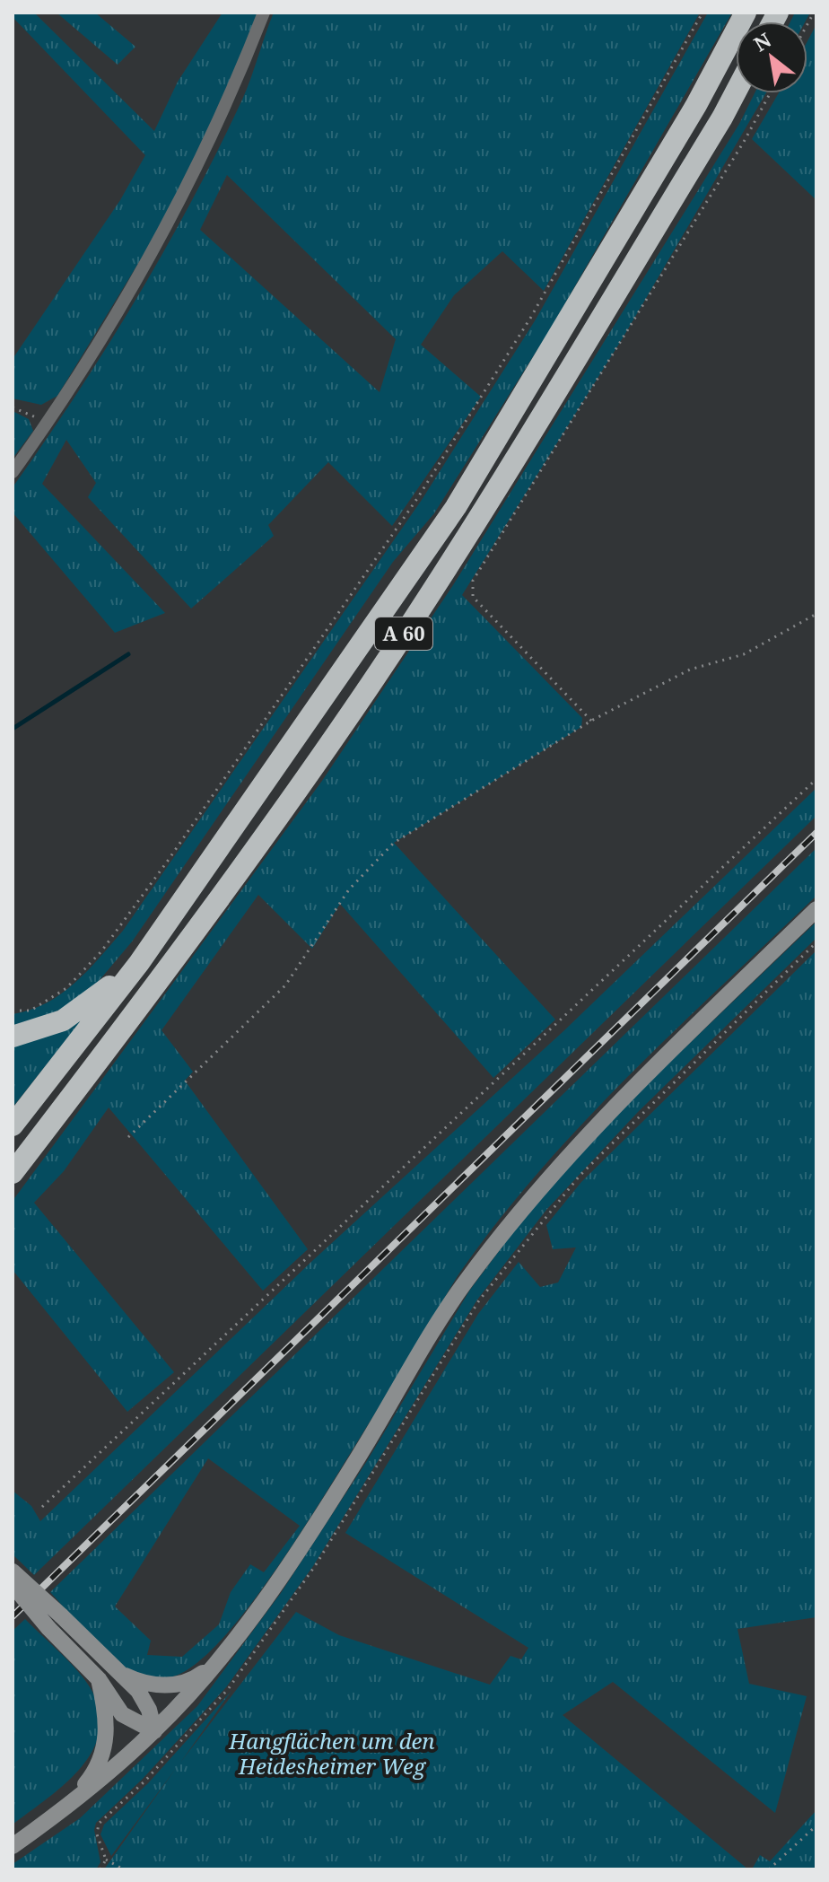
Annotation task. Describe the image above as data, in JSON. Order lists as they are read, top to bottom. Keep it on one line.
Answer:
{"streets":{"highway":["A 60"]},"parks":["Hangflächen um den Heidesheimer Weg"],"north":"top left"}
